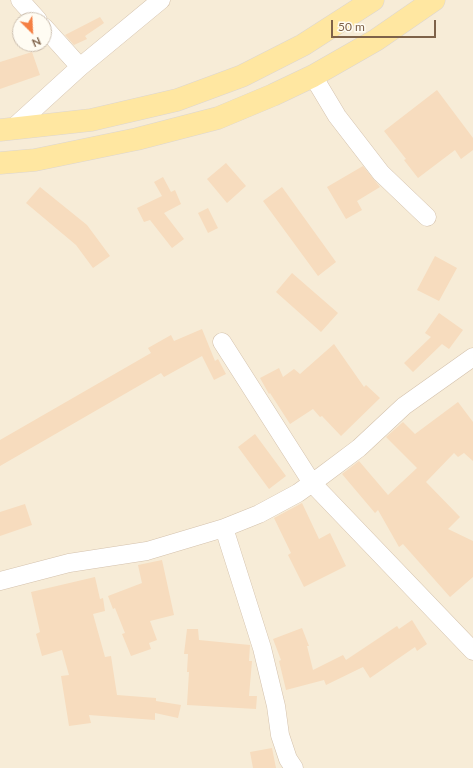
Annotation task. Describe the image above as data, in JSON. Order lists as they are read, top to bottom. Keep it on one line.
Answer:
{"scale_bar":"50 m","north":"bottom right"}
